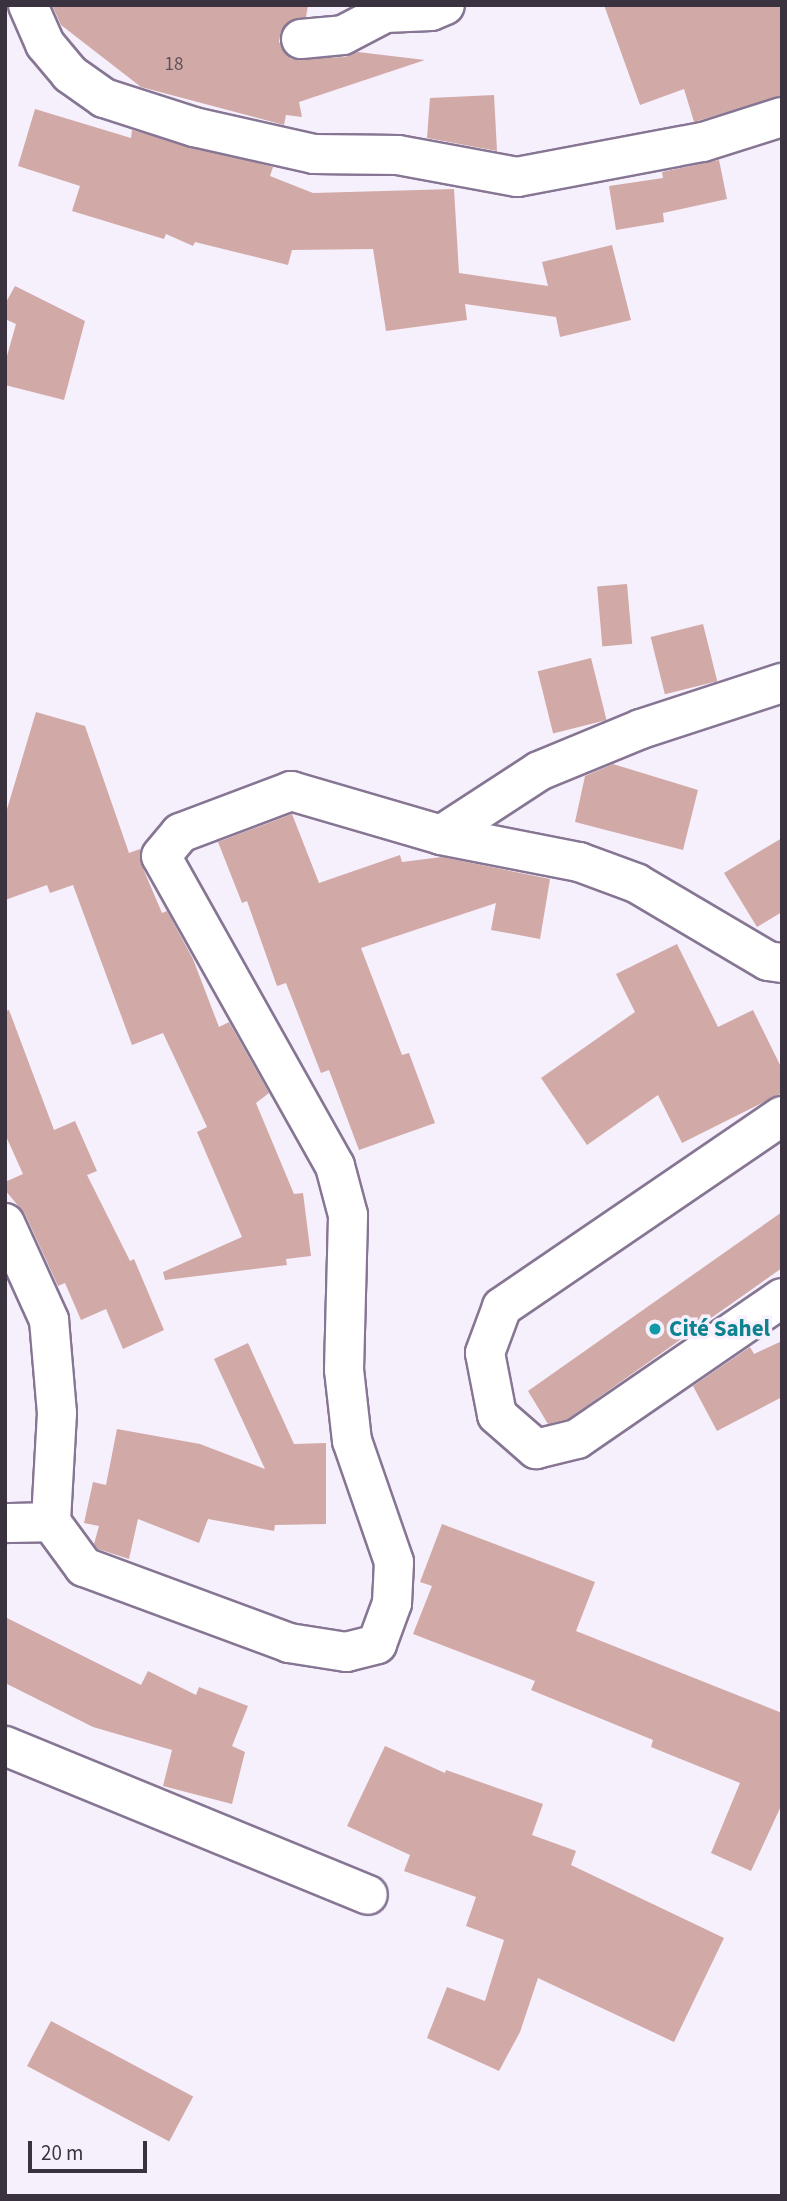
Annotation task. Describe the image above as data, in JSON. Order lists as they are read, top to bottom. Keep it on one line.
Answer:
{"places":["Cité Sahel"],"house_numbers":["18"],"scale_bar":"20 m"}
